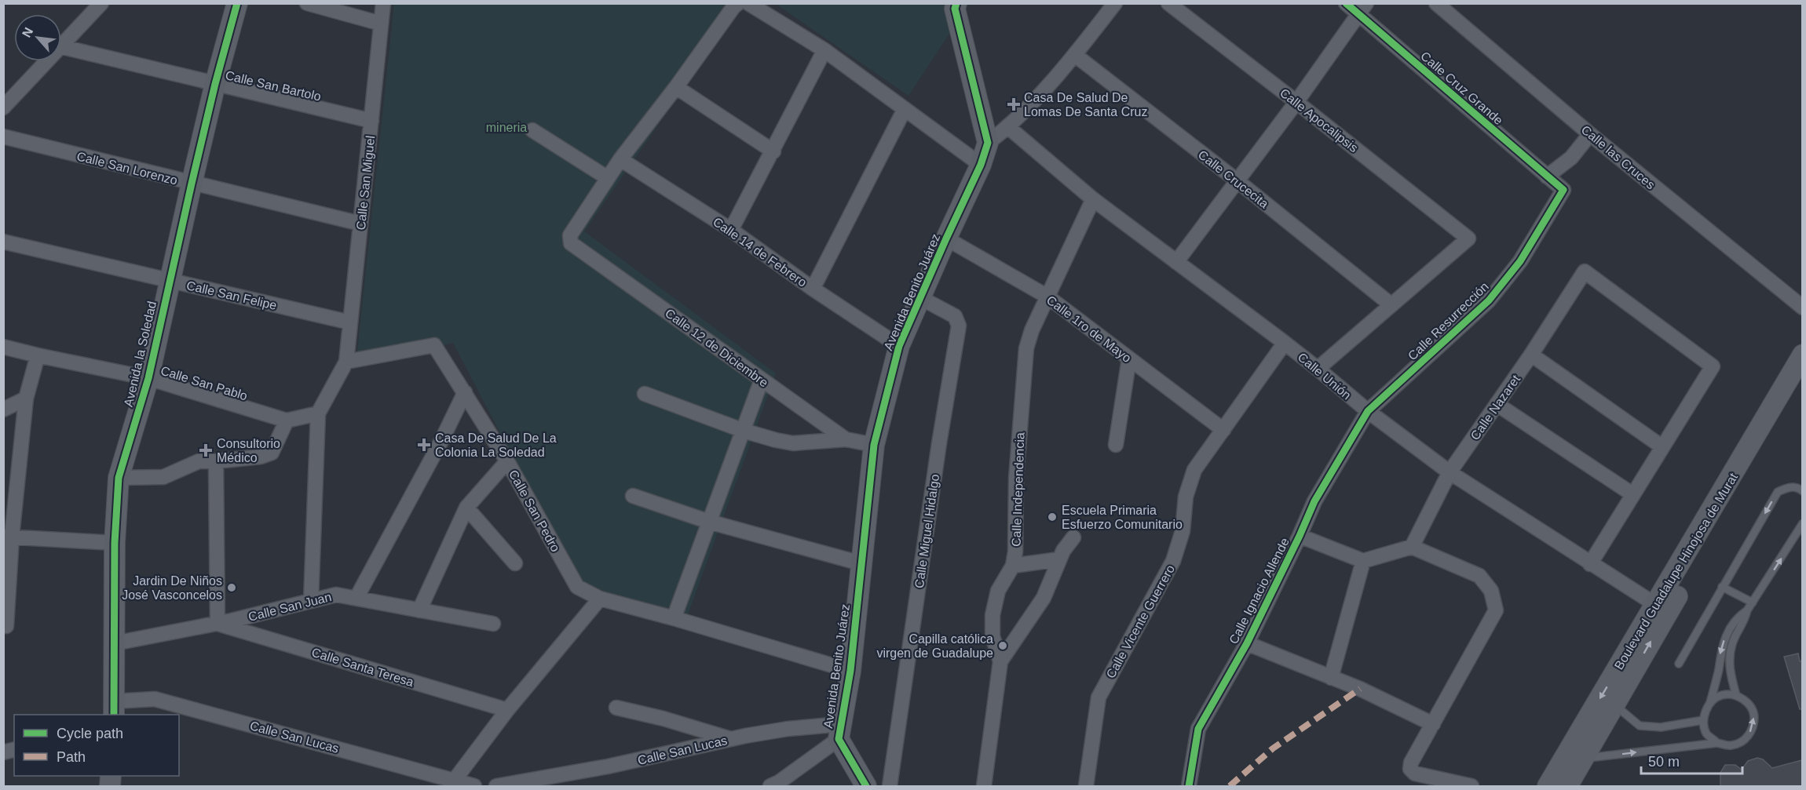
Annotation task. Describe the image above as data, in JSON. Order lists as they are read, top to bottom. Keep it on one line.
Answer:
{"streets":{"street":["Calle San Bartolo","Calle Cruz Grande","Calle Apocalipsis","Calle las Cruces","Calle San Lorenzo","Calle Crucecita","Calle San Miguel","Calle 14 de Febrero","Avenida Benito Juárez","Calle San Felipe","Calle Resurrección","Calle 1ro de Mayo","Calle 12 de Diciembre","Avenida la Soledad","Calle Unión","Calle San Pablo","Calle Nazaret","Calle Independencia","Calle San Pedro","Calle Miguel Hidalgo","Boulevard Guadalupe Hinojosa de Murat","Calle Ignacio Allende","Calle San Juan","Calle Vicente Guerrero","Calle Santa Teresa","Calle San Lucas"]},"crossings":[["Calle San Bartolo","Calle San Miguel"],["Calle San Bartolo","Avenida la Soledad"],["Calle Cruz Grande","Calle Resurrección"],["Calle Apocalipsis","Calle Crucecita"],["Calle San Lorenzo","Calle San Miguel"],["Calle San Lorenzo","Avenida la Soledad"],["Calle San Miguel","Calle San Felipe"],["Calle San Miguel","Calle San Pedro"],["Calle 14 de Febrero","Avenida Benito Juárez"],["Avenida Benito Juárez","Calle 1ro de Mayo"],["Avenida Benito Juárez","Calle 12 de Diciembre"],["Avenida Benito Juárez","Calle San Pedro"],["Avenida Benito Juárez","Calle Miguel Hidalgo"],["Avenida Benito Juárez","Calle San Lucas"],["Calle San Felipe","Avenida la Soledad"],["Calle Resurrección","Calle Unión"],["Calle Resurrección","Calle Ignacio Allende"],["Calle 1ro de Mayo","Calle Independencia"],["Calle 1ro de Mayo","Calle Vicente Guerrero"],["Avenida la Soledad","Calle San Pablo"],["Avenida la Soledad","Calle San Juan"],["Avenida la Soledad","Calle San Lucas"],["Calle Unión","Calle Nazaret"],["Calle Unión","Calle Independencia"],["Calle Unión","Boulevard Guadalupe Hinojosa de Murat"],["Calle Unión","Calle Ignacio Allende"],["Calle Unión","Calle Vicente Guerrero"],["Calle San Juan","Calle Santa Teresa"]],"parks":["mineria"],"places":{"health":["Casa De Salud De Lomas De Santa Cruz","Casa De Salud De La Colonia La Soledad","Consultorio Médico"],"other":["Escuela Primaria Esfuerzo Comunitario","Jardin De Niños José Vasconcelos","Capilla católica virgen de Guadalupe"]},"legend":["Cycle path","Path"],"scale_bar":"50 m","north":"top left"}
